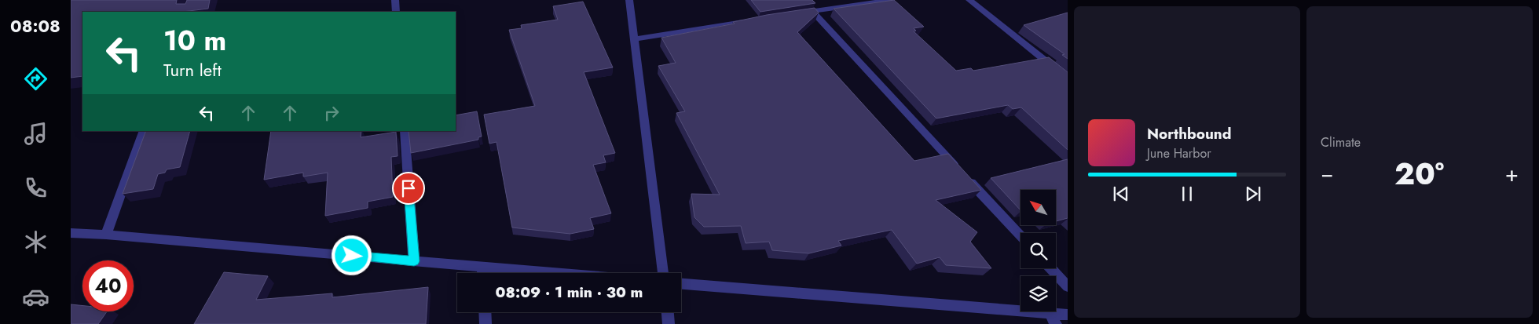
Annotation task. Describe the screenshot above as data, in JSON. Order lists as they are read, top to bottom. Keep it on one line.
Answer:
{"north":"top left","page":{"tabs":"08:08","tile":"Climate","turn":["10 m","Turn left"],"song":["Northbound","June Harbor"],"heat":["−","20°","+"],"limit":"40","trip":"08:09 · 1 min · 30 m"}}
